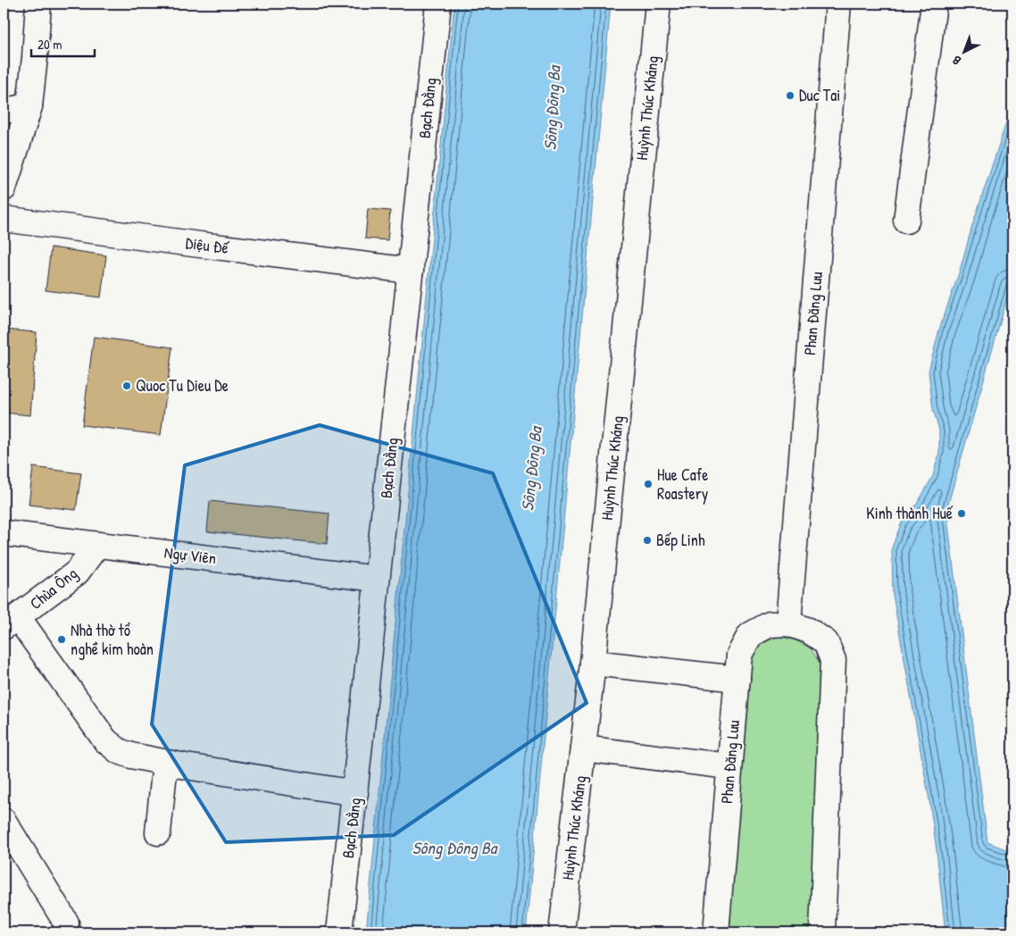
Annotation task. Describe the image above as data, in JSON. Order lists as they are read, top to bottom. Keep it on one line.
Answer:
{"streets":{"street":["Bạch Đằng","Huỳnh Thúc Kháng","Diệu Đế","Phan Đăng Lưu","Ngự Viên","Chùa Ông"]},"crossings":[["Bạch Đằng","Diệu Đế"],["Bạch Đằng","Ngự Viên"],["Ngự Viên","Chùa Ông"]],"water":["Sông Đông Ba"],"places":["Duc Tai","Quoc Tu Dieu De","Hue Cafe Roastery","Kinh thành Huế","Bếp Linh","Nhà thờ tổ nghề kim hoàn"],"scale_bar":"20 m","north":"bottom left"}
